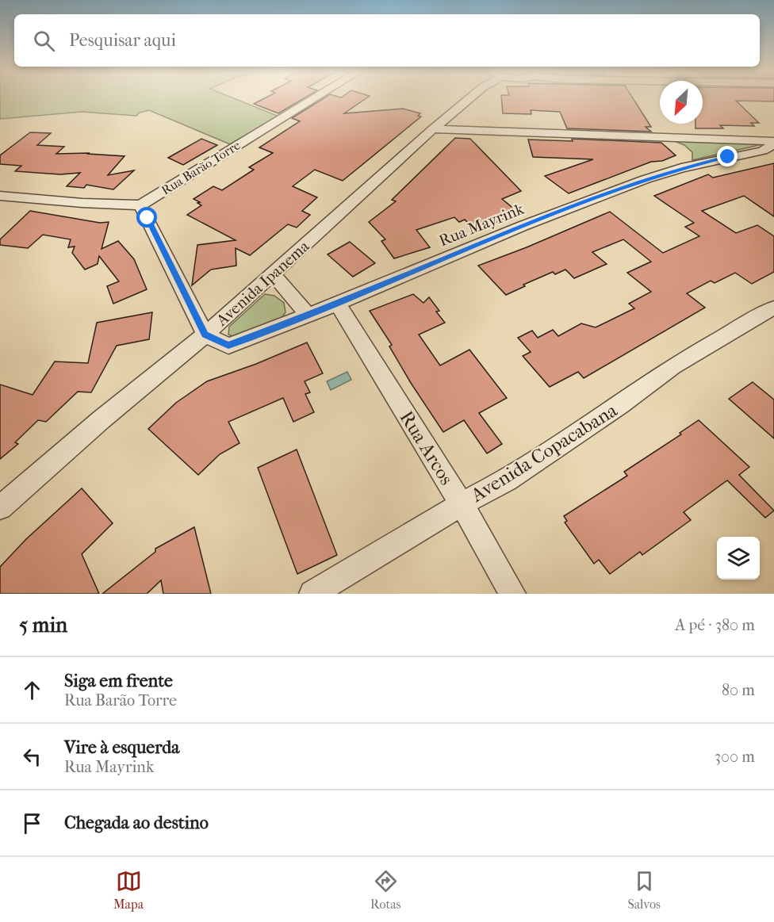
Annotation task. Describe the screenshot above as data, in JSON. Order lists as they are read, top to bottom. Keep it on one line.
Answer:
{"streets":{"street":["Rua Barão Torre","Rua Mayrink","Avenida Ipanema","Rua Arcos","Avenida Copacabana"]},"crossings":[["Rua Mayrink","Avenida Ipanema"],["Rua Mayrink","Rua Arcos"],["Rua Arcos","Avenida Copacabana"]],"north":"bottom left","page":{"search":"Pesquisar aqui","heading":["5 min","A pé · 380 m"],"list":[["Siga em frente","Rua Barão Torre","80 m"],["Vire à esquerda","Rua Mayrink","300 m"],"Chegada ao destino"],"nav":["Mapa","Rotas","Salvos"]}}
